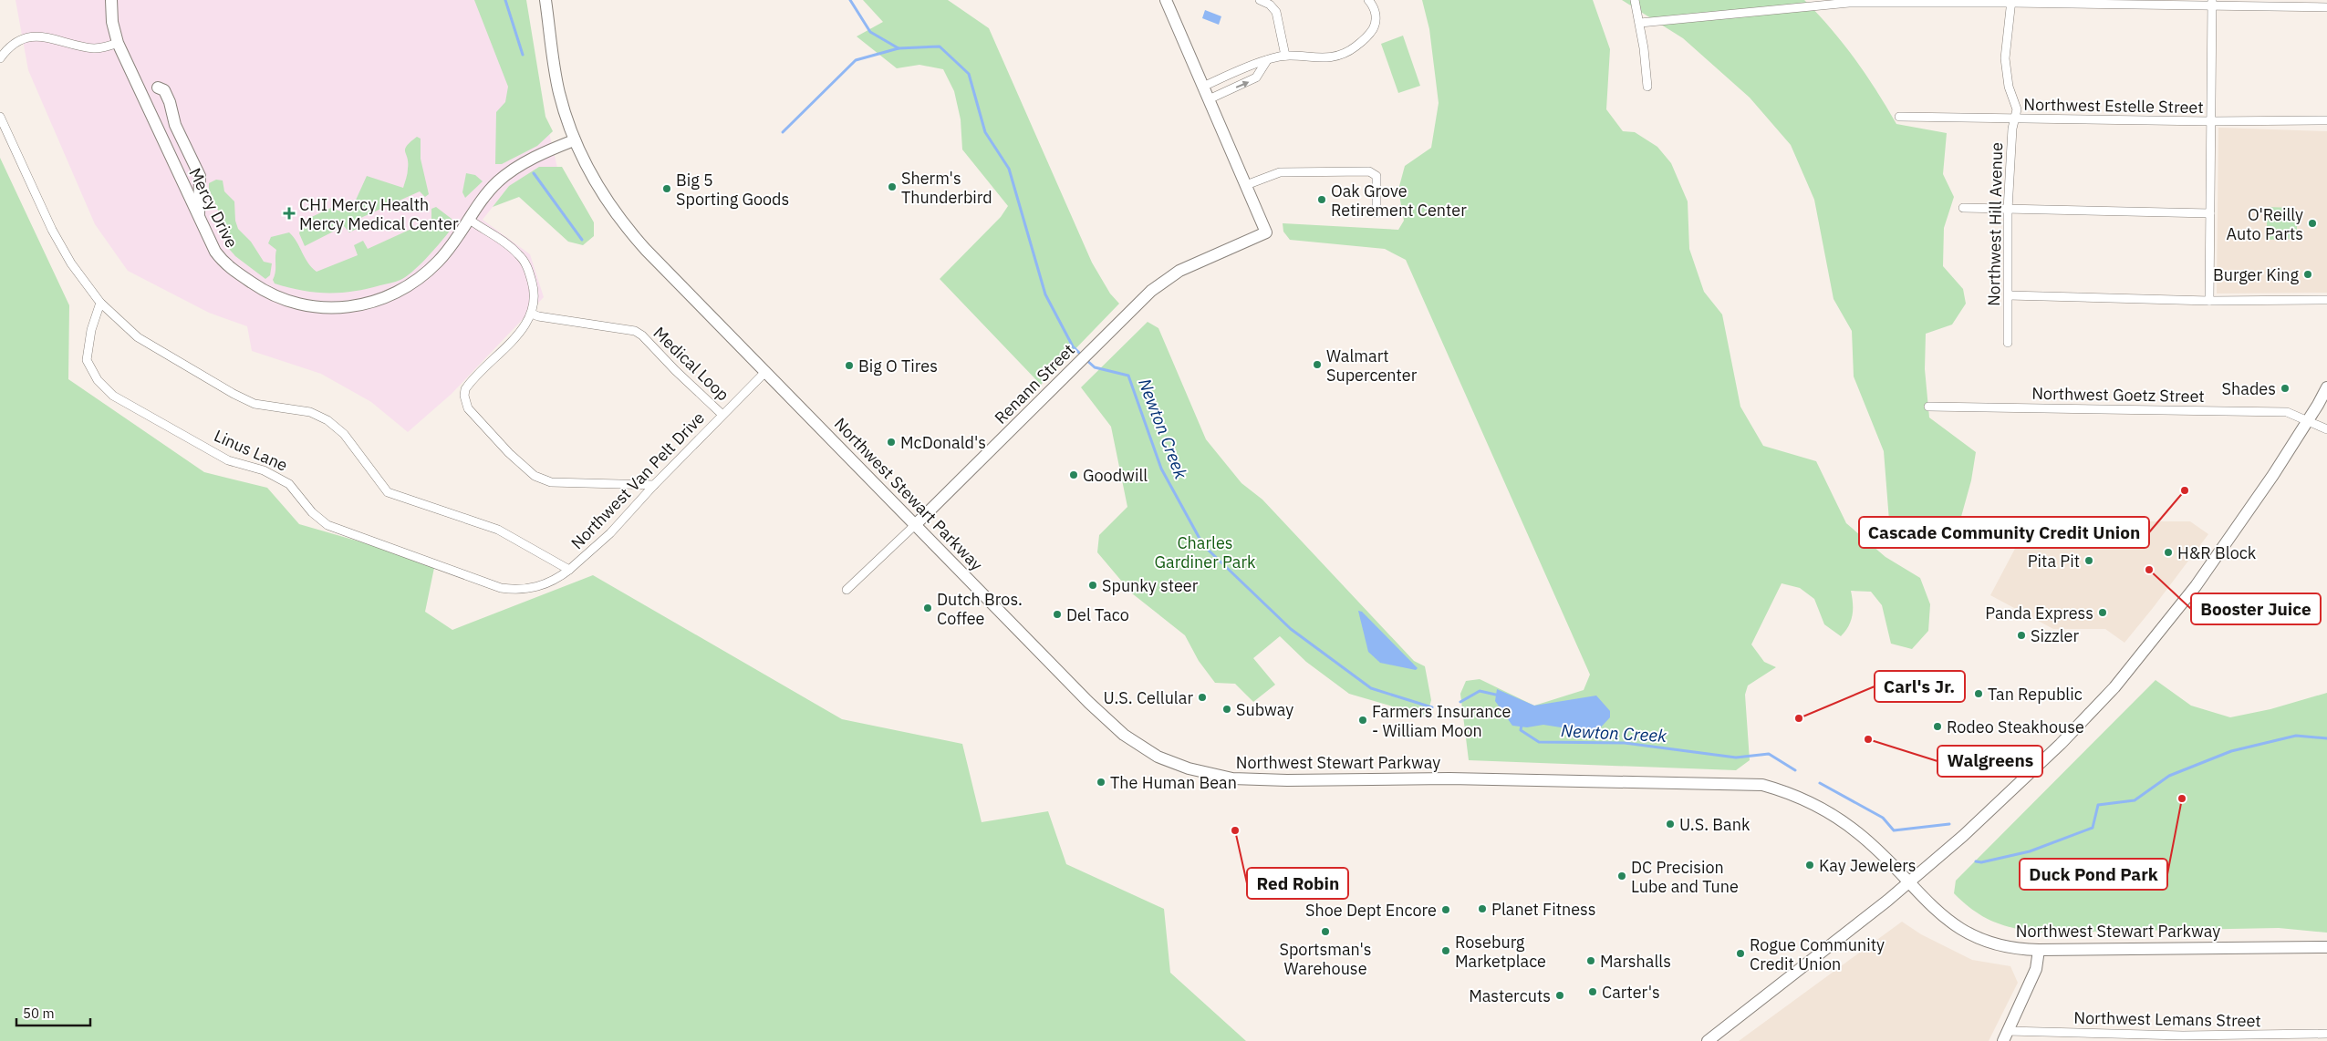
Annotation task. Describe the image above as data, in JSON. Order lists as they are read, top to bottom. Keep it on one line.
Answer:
{"streets":{"main road":["Mercy Drive","Renann Street","Northwest Stewart Parkway"],"street":["Northwest Estelle Street","Northwest Hill Avenue","Medical Loop","Northwest Goetz Street","Linus Lane","Northwest Van Pelt Drive","Northwest Lemans Street"]},"crossings":[["Northwest Estelle Street","Northwest Hill Avenue"],["Mercy Drive","Northwest Stewart Parkway"],["Medical Loop","Northwest Van Pelt Drive"],["Renann Street","Northwest Stewart Parkway"],["Linus Lane","Northwest Van Pelt Drive"],["Northwest Van Pelt Drive","Northwest Stewart Parkway"]],"water":["Newton Creek"],"parks":["Charles Gardiner Park"],"places":{"other":["Sherm's Thunderbird","Big 5 Sporting Goods","Oak Grove Retirement Center","O'Reilly Auto Parts","Burger King","Walmart Supercenter","Big O Tires","Shades","McDonald's","Goodwill","Cascade Community Credit Union","H&R Block","Pita Pit","Booster Juice","Spunky steer","Dutch Bros. Coffee","Panda Express","Del Taco","Sizzler","Tan Republic","U.S. Cellular","Subway","Carl's Jr.","Farmers Insurance - William Moon","Rodeo Steakhouse","Walgreens","The Human Bean","Duck Pond Park","U.S. Bank","Red Robin","Kay Jewelers","DC Precision Lube and Tune","Planet Fitness","Shoe Dept Encore","Sportsman's Warehouse","Roseburg Marketplace","Rogue Community Credit Union","Marshalls","Carter's","Mastercuts"],"health":["CHI Mercy Health Mercy Medical Center"]},"scale_bar":"50 m"}
